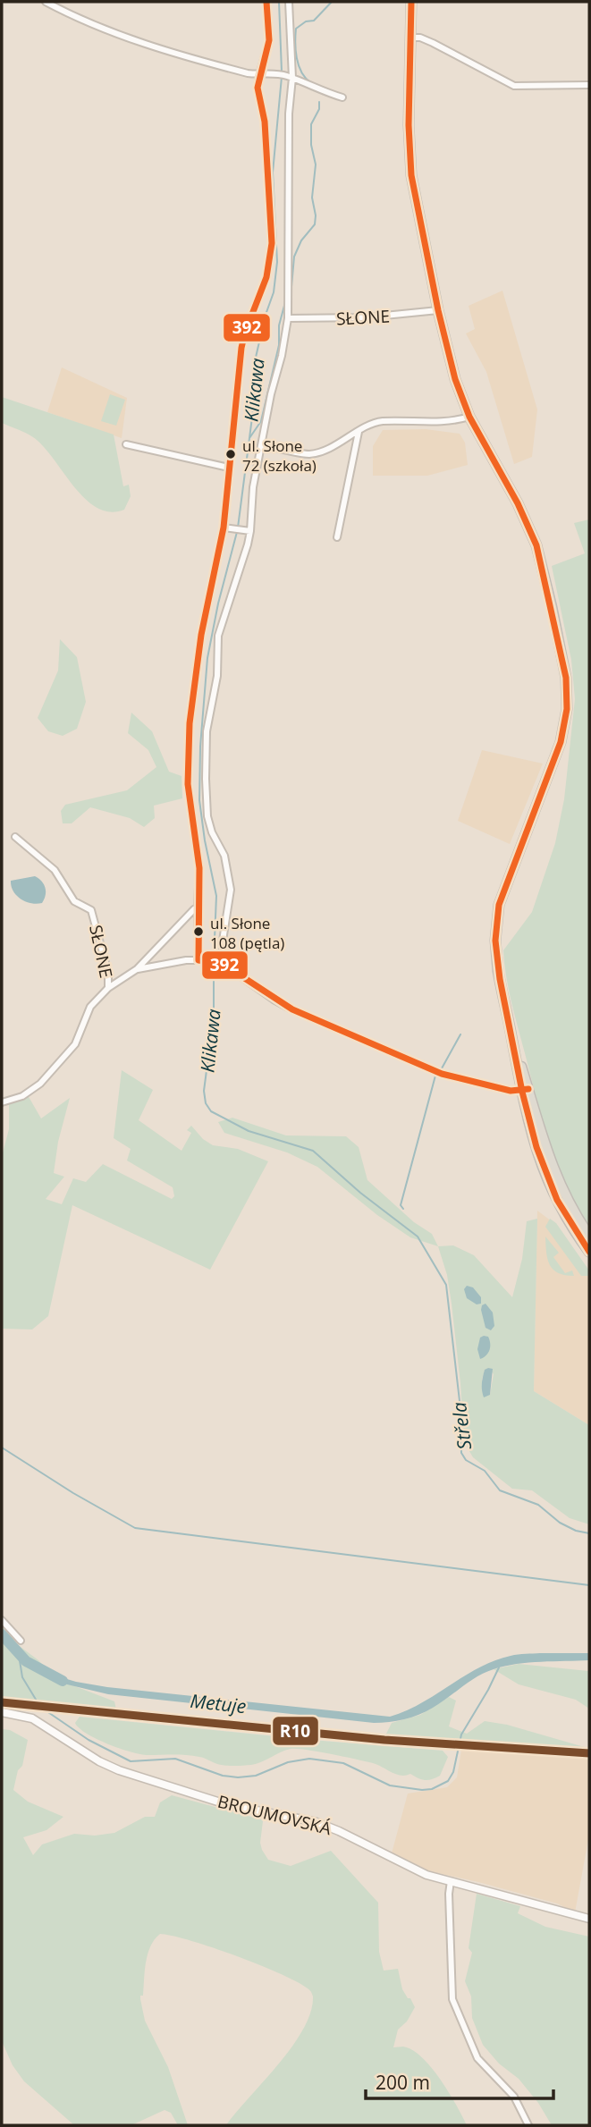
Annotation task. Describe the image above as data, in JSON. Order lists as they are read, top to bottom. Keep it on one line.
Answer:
{"streets":{"main road":["BROUMOVSKÁ"],"street":["SŁONE"]},"water":["Klikawa","Střela","Metuje"],"places":["ul. Słone 72 (szkoła)","ul. Słone 108 (pętla)"],"lines":["transit line 392","transit line R10"],"scale_bar":"200 m"}
